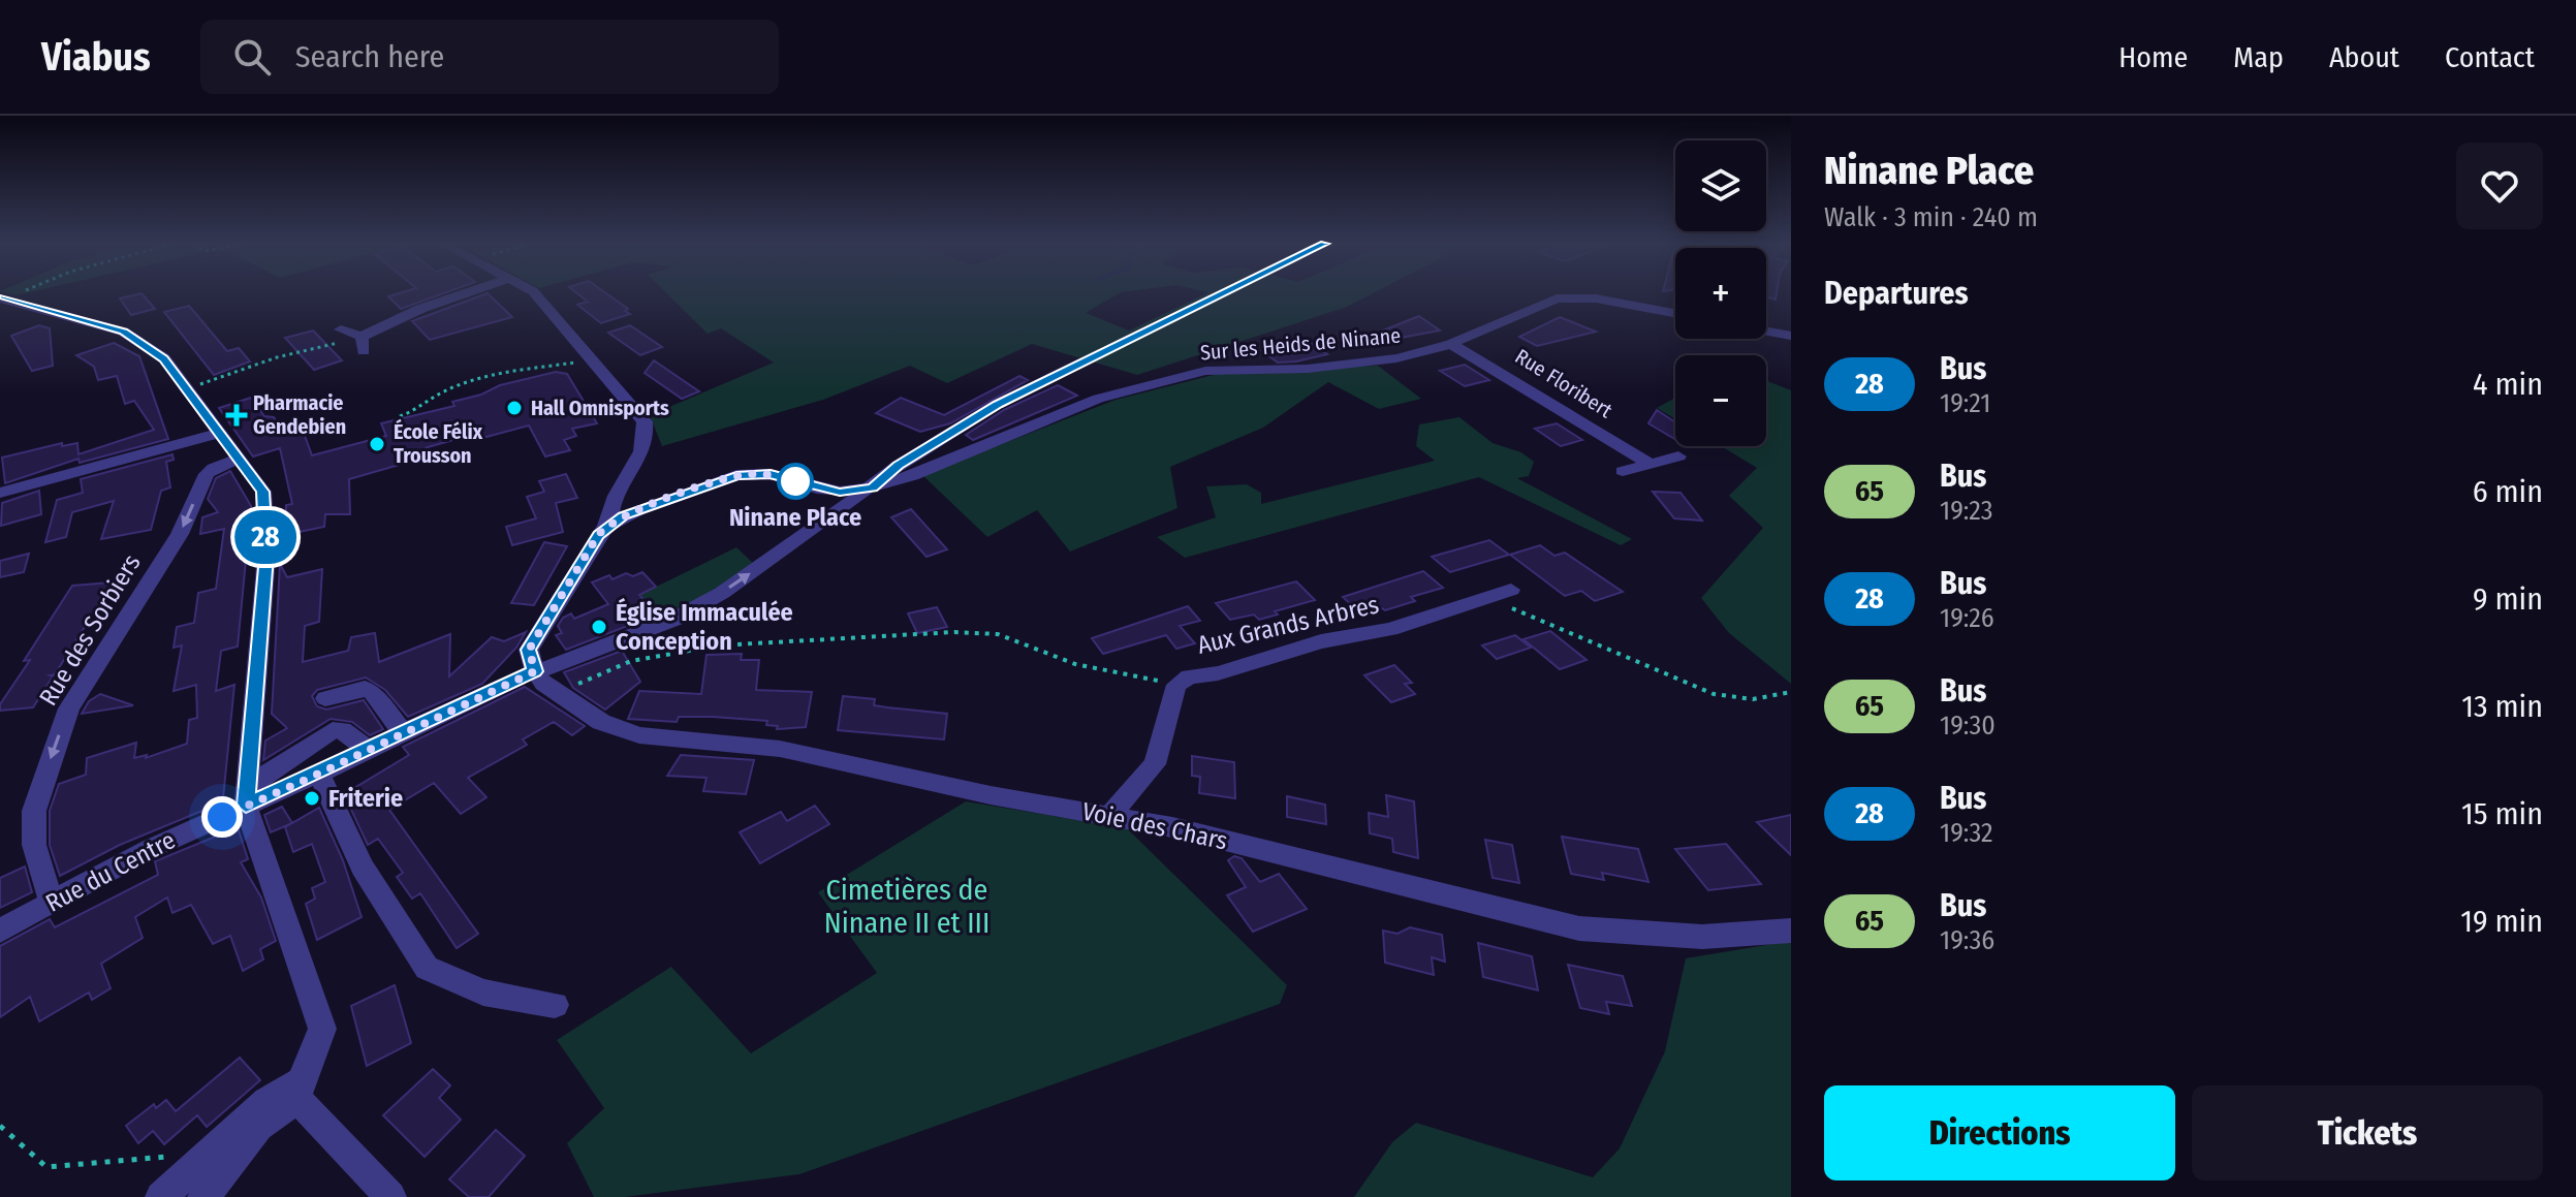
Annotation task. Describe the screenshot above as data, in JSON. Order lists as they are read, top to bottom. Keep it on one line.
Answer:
{"streets":{"street":["Sur les Heids de Ninane","Rue Floribert","Aux Grands Arbres","Rue des Sorbiers","Voie des Chars","Rue du Centre"]},"crossings":[["Sur les Heids de Ninane","Rue Floribert"],["Sur les Heids de Ninane","Rue du Centre"],["Aux Grands Arbres","Voie des Chars"],["Rue des Sorbiers","Rue du Centre"],["Voie des Chars","Rue du Centre"]],"one_way":["Rue des Sorbiers"],"parks":["Cimetières de Ninane II et III"],"places":{"other":["Hall Omnisports","École Félix Trousson","Ninane Place","Église Immaculée Conception","Friterie"],"health":["Pharmacie Gendebien"]},"lines":["bus line 28"],"page":{"header":"Viabus","search":"Search here","nav":["Home","Map","About","Contact"],"on_map":"28","heading":[["Ninane Place","Walk · 3 min · 240 m"],"Departures"],"map_buttons":["+","−"],"list":[{"mark":"28","name":"Bus","note":"19:21","value":"4 min"},{"mark":"65","name":"Bus","note":"19:23","value":"6 min"},{"mark":"28","name":"Bus","note":"19:26","value":"9 min"},{"mark":"65","name":"Bus","note":"19:30","value":"13 min"},{"mark":"28","name":"Bus","note":"19:32","value":"15 min"},{"mark":"65","name":"Bus","note":"19:36","value":"19 min"}],"buttons":["Directions","Tickets"]}}
